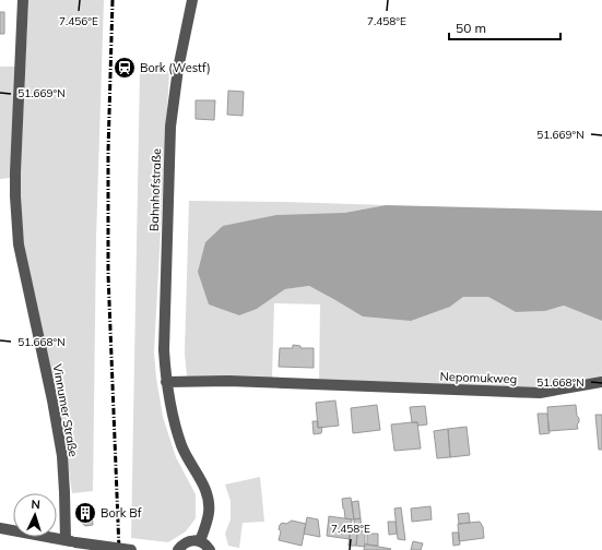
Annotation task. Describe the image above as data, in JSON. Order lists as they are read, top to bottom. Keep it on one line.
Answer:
{"streets":{"street":["Bahnhofstraße","Nepomukweg","Vinnumer Straße"]},"crossings":[["Bahnhofstraße","Nepomukweg"]],"places":{"station":["Bork (Westf)"],"building":["Bork Bf"]},"scale_bar":"50 m","north":"top","coordinates":["7.456°E","7.458°E","51.669°N","51.668°N"]}
